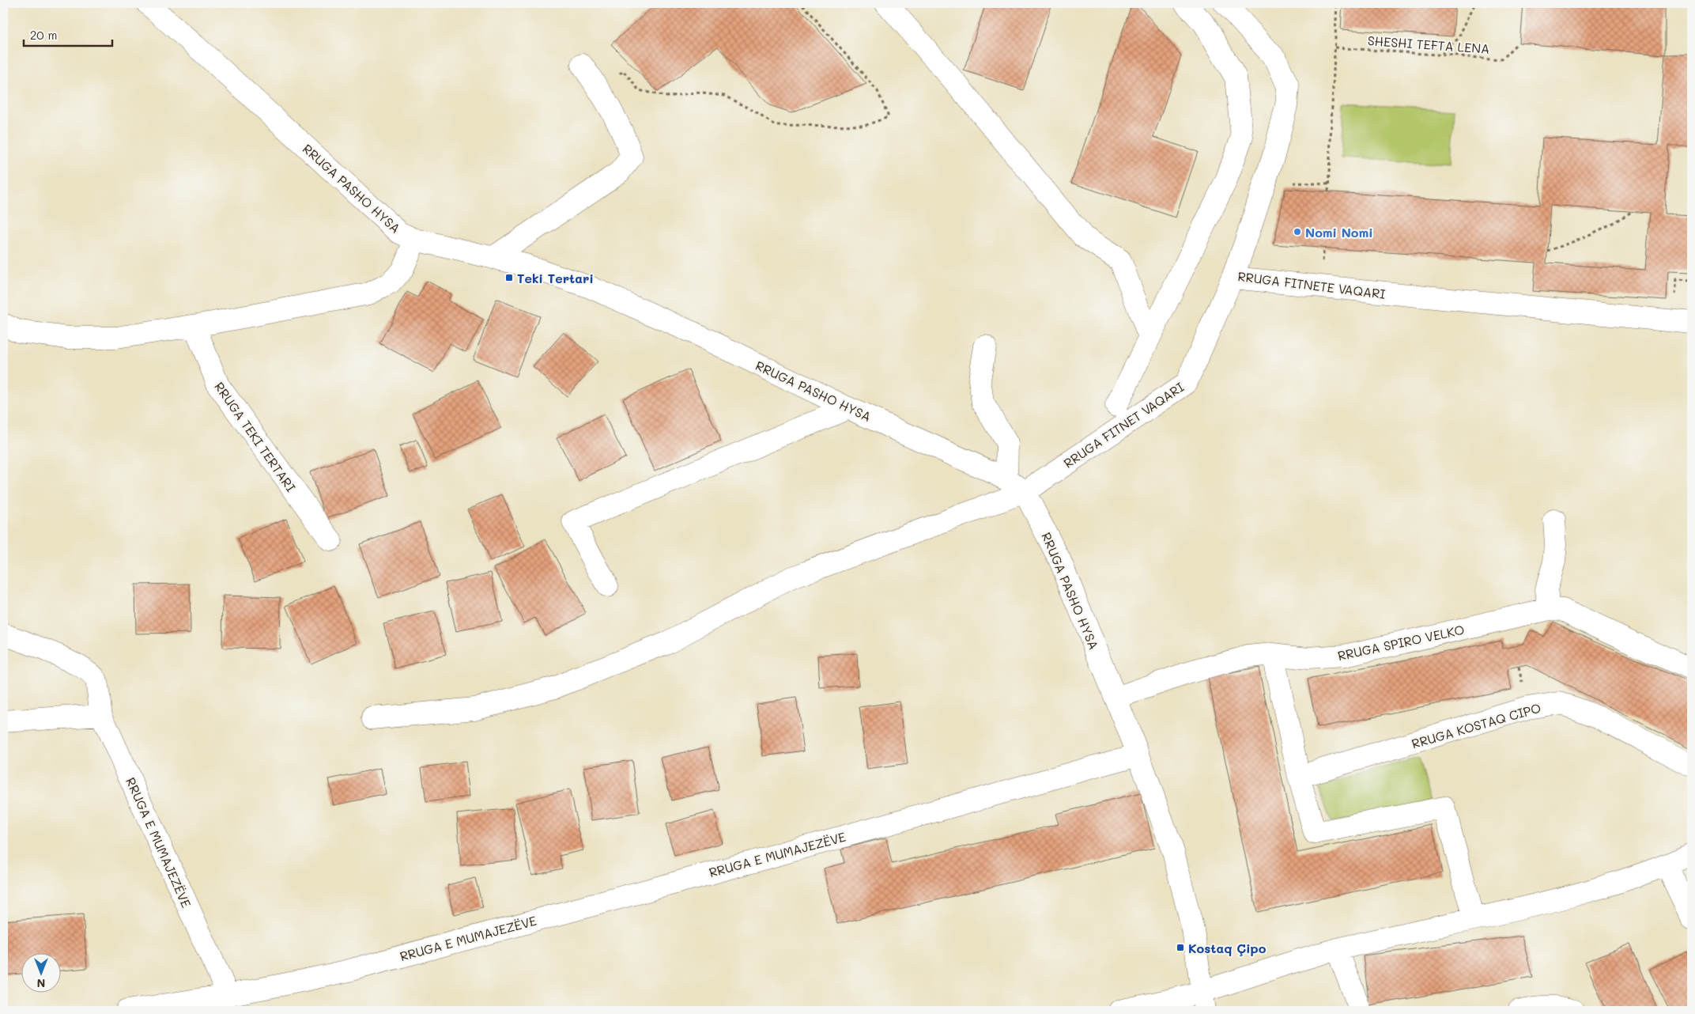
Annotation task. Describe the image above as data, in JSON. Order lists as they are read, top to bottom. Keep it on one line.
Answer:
{"streets":{"street":["RRUGA PASHO HYSA","RRUGA FITNETE VAQARI","RRUGA FITNET VAQARI","RRUGA TEKI TERTARI","RRUGA SPIRO VELKO","RRUGA KOSTAQ CIPO","RRUGA E MUMAJEZËVE"],"path":["SHESHI TEFTA LENA"]},"crossings":[["RRUGA PASHO HYSA","RRUGA FITNET VAQARI"],["RRUGA PASHO HYSA","RRUGA SPIRO VELKO"],["RRUGA PASHO HYSA","RRUGA E MUMAJEZËVE"],["RRUGA FITNETE VAQARI","RRUGA FITNET VAQARI"]],"places":{"other":["Nomi Nomi"],"transit":["Teki Tertari","Kostaq Çipo"]},"scale_bar":"20 m","north":"bottom"}
